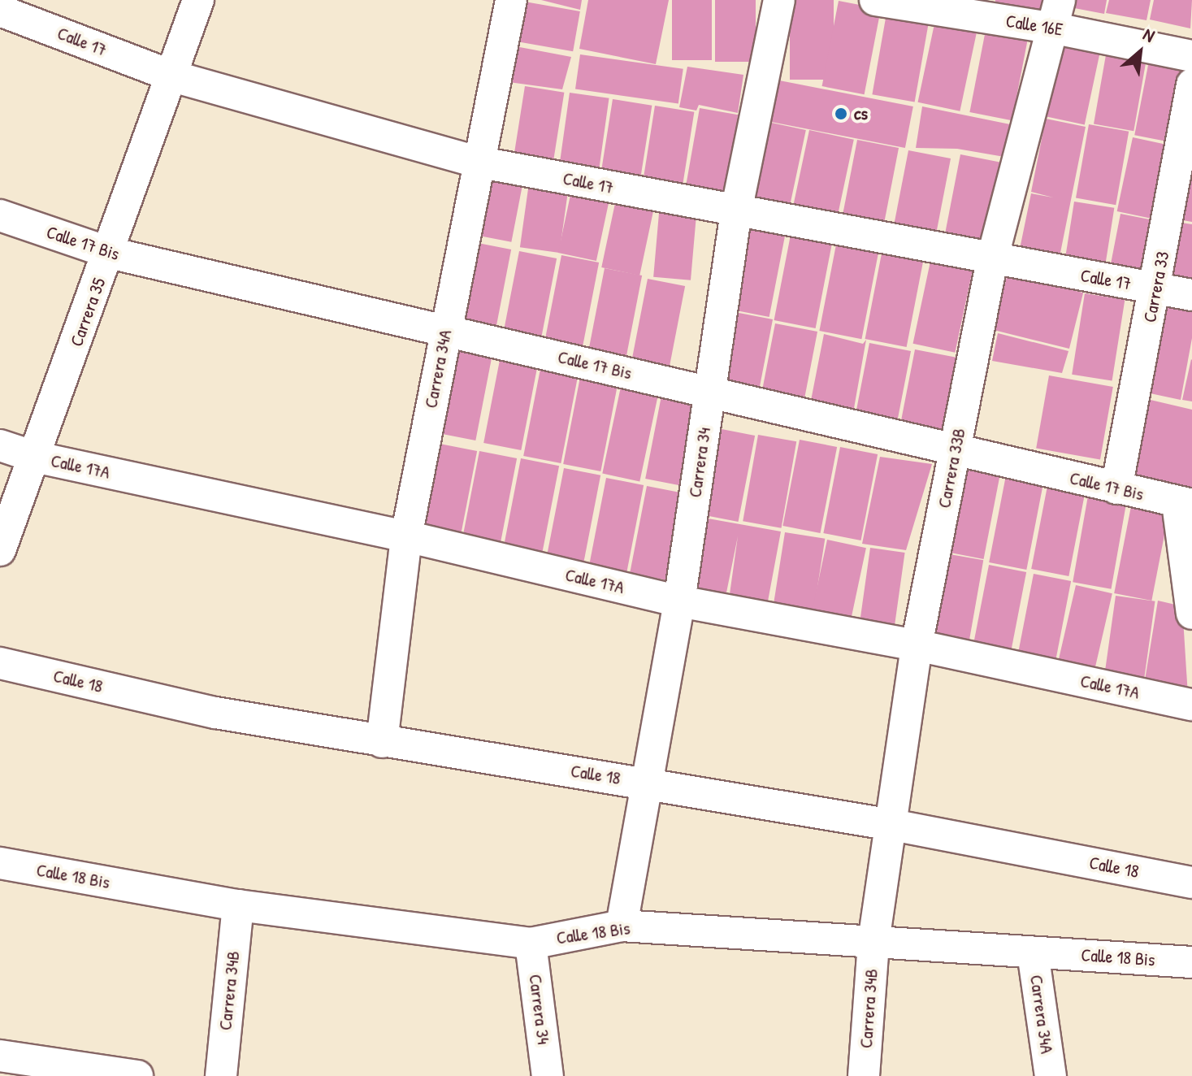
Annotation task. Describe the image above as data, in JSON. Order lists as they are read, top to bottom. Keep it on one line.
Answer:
{"streets":{"street":["Calle 16E","Calle 17","Calle 17 Bis","Carrera 33","Carrera 35","Carrera 34A","Carrera 34","Calle 17A","Carrera 33B","Calle 18","Calle 18 Bis","Carrera 34B"]},"crossings":[["Calle 16E","Carrera 33B"],["Calle 17","Carrera 33"],["Calle 17","Carrera 35"],["Calle 17","Carrera 34A"],["Calle 17","Carrera 34"],["Calle 17","Carrera 33B"],["Calle 17 Bis","Carrera 33"],["Calle 17 Bis","Carrera 35"],["Calle 17 Bis","Carrera 34A"],["Calle 17 Bis","Carrera 34"],["Calle 17 Bis","Carrera 33B"],["Carrera 35","Calle 17A"],["Carrera 34A","Calle 17A"],["Carrera 34A","Calle 18"],["Carrera 34A","Calle 18 Bis"],["Carrera 34","Calle 17A"],["Carrera 34","Calle 18"],["Carrera 34","Calle 18 Bis"],["Calle 17A","Carrera 33B"],["Carrera 33B","Calle 18"],["Carrera 33B","Calle 18 Bis"],["Carrera 33B","Carrera 34B"],["Calle 18 Bis","Carrera 34B"]],"places":["cs"],"north":"top right"}
